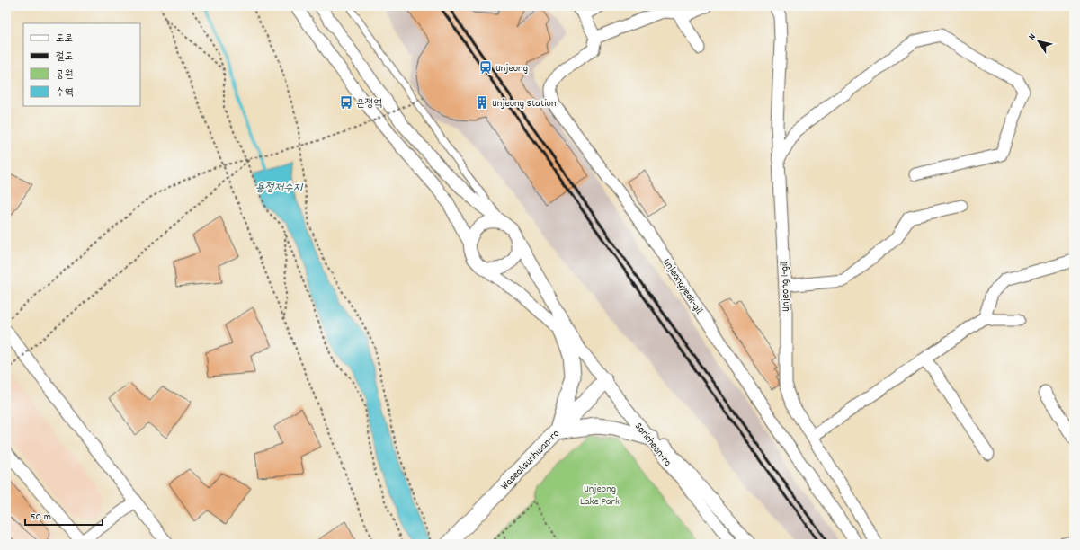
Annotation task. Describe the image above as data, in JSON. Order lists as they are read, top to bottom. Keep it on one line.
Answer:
{"streets":{"street":["Unjeongyeok-gil","Unjeong 1-gil","Soricheon-ro","Waseoksunhwan-ro"]},"crossings":[["Soricheon-ro","Waseoksunhwan-ro"]],"water":["용정저수지"],"parks":["Unjeong Lake Park"],"places":{"station":["Unjeong"],"bus stop":["운정역"],"building":["Unjeong Station"]},"legend":["도로","철도","공원","수역"],"scale_bar":"50 m","north":"top left"}
